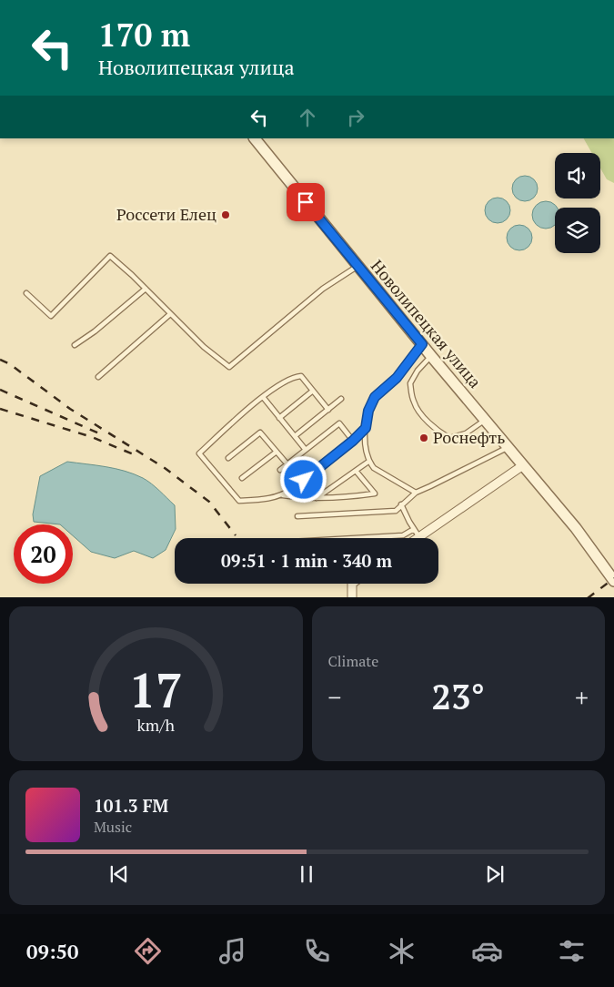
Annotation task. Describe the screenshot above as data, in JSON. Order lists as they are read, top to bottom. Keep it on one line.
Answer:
{"streets":{"street":["Новолипецкая улица"]},"places":["Россети Елец","Роснефть"],"page":{"turn":["170 m","Новолипецкая улица"],"limit":"20","trip":"09:51 · 1 min · 340 m","tile":"Climate","heat":["−","23°","+"],"song":["101.3 FM","Music"],"tabs":"09:50","gauge":["17","km/h"]}}
